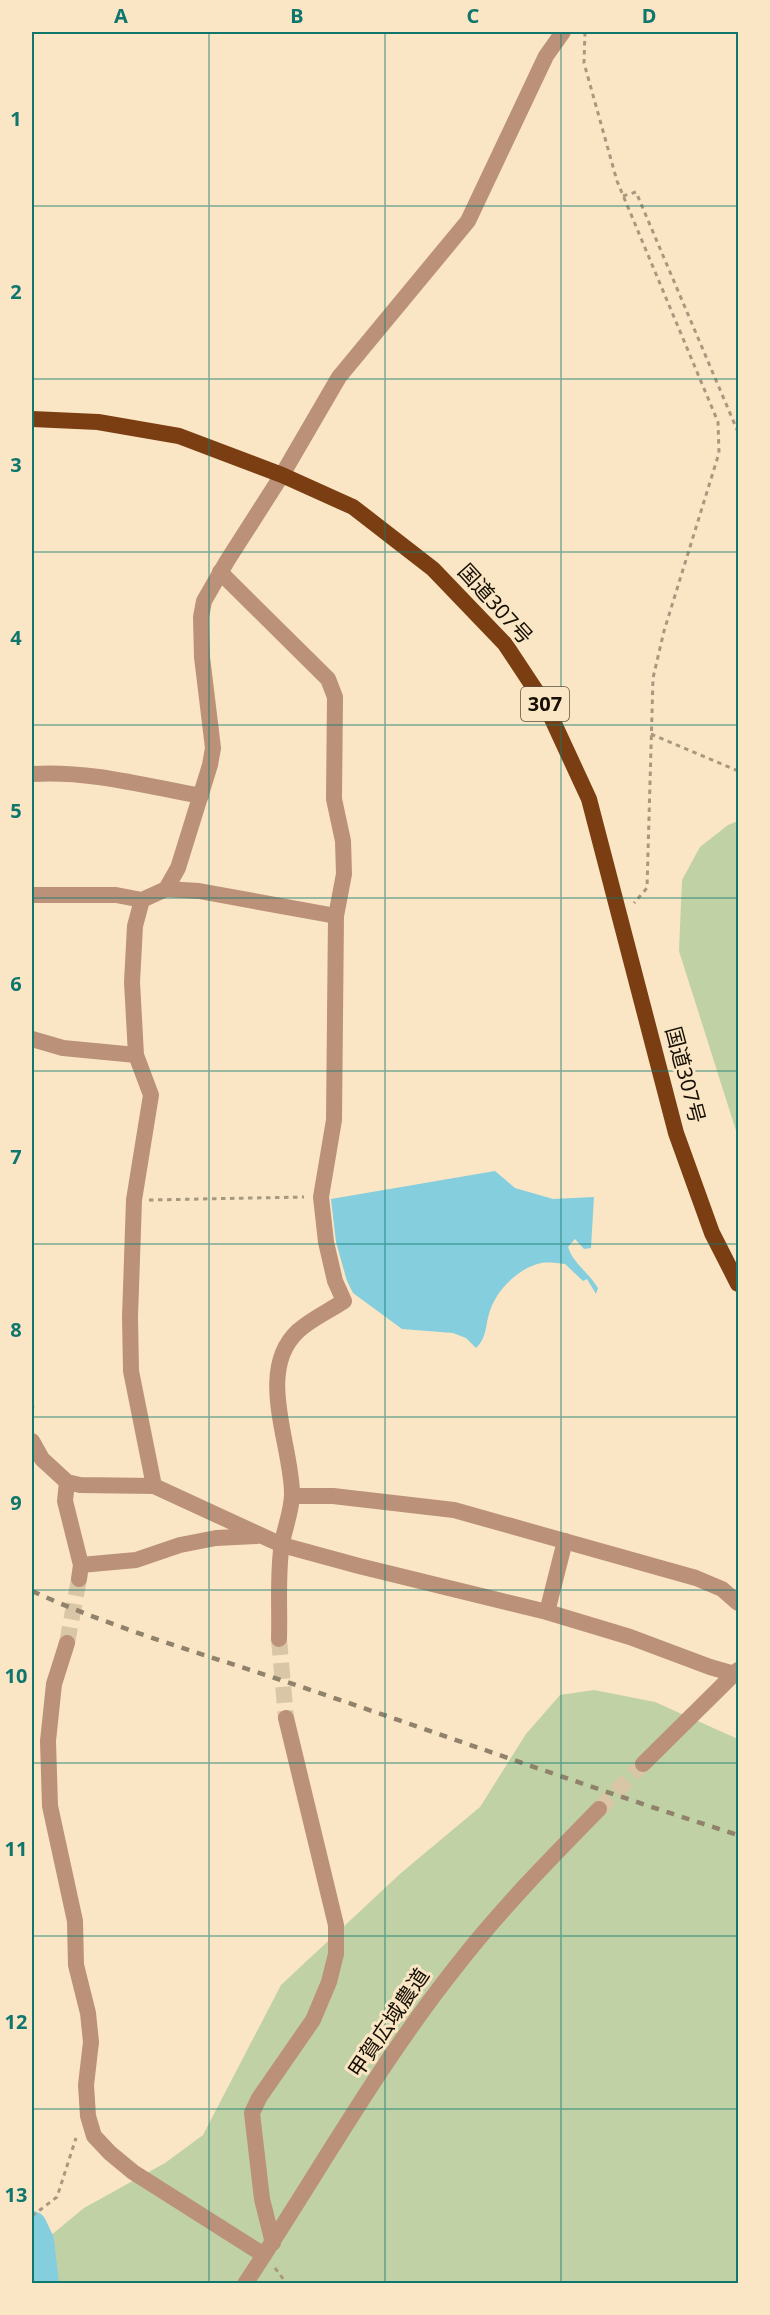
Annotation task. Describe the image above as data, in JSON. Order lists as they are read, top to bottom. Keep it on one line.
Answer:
{"streets":{"highway":["国道307号","307"],"street":["甲賀広域農道"]},"grid":{"columns":["A","B","C","D"],"rows":["1","2","3","4","5","6","7","8","9","10","11","12","13"]}}
